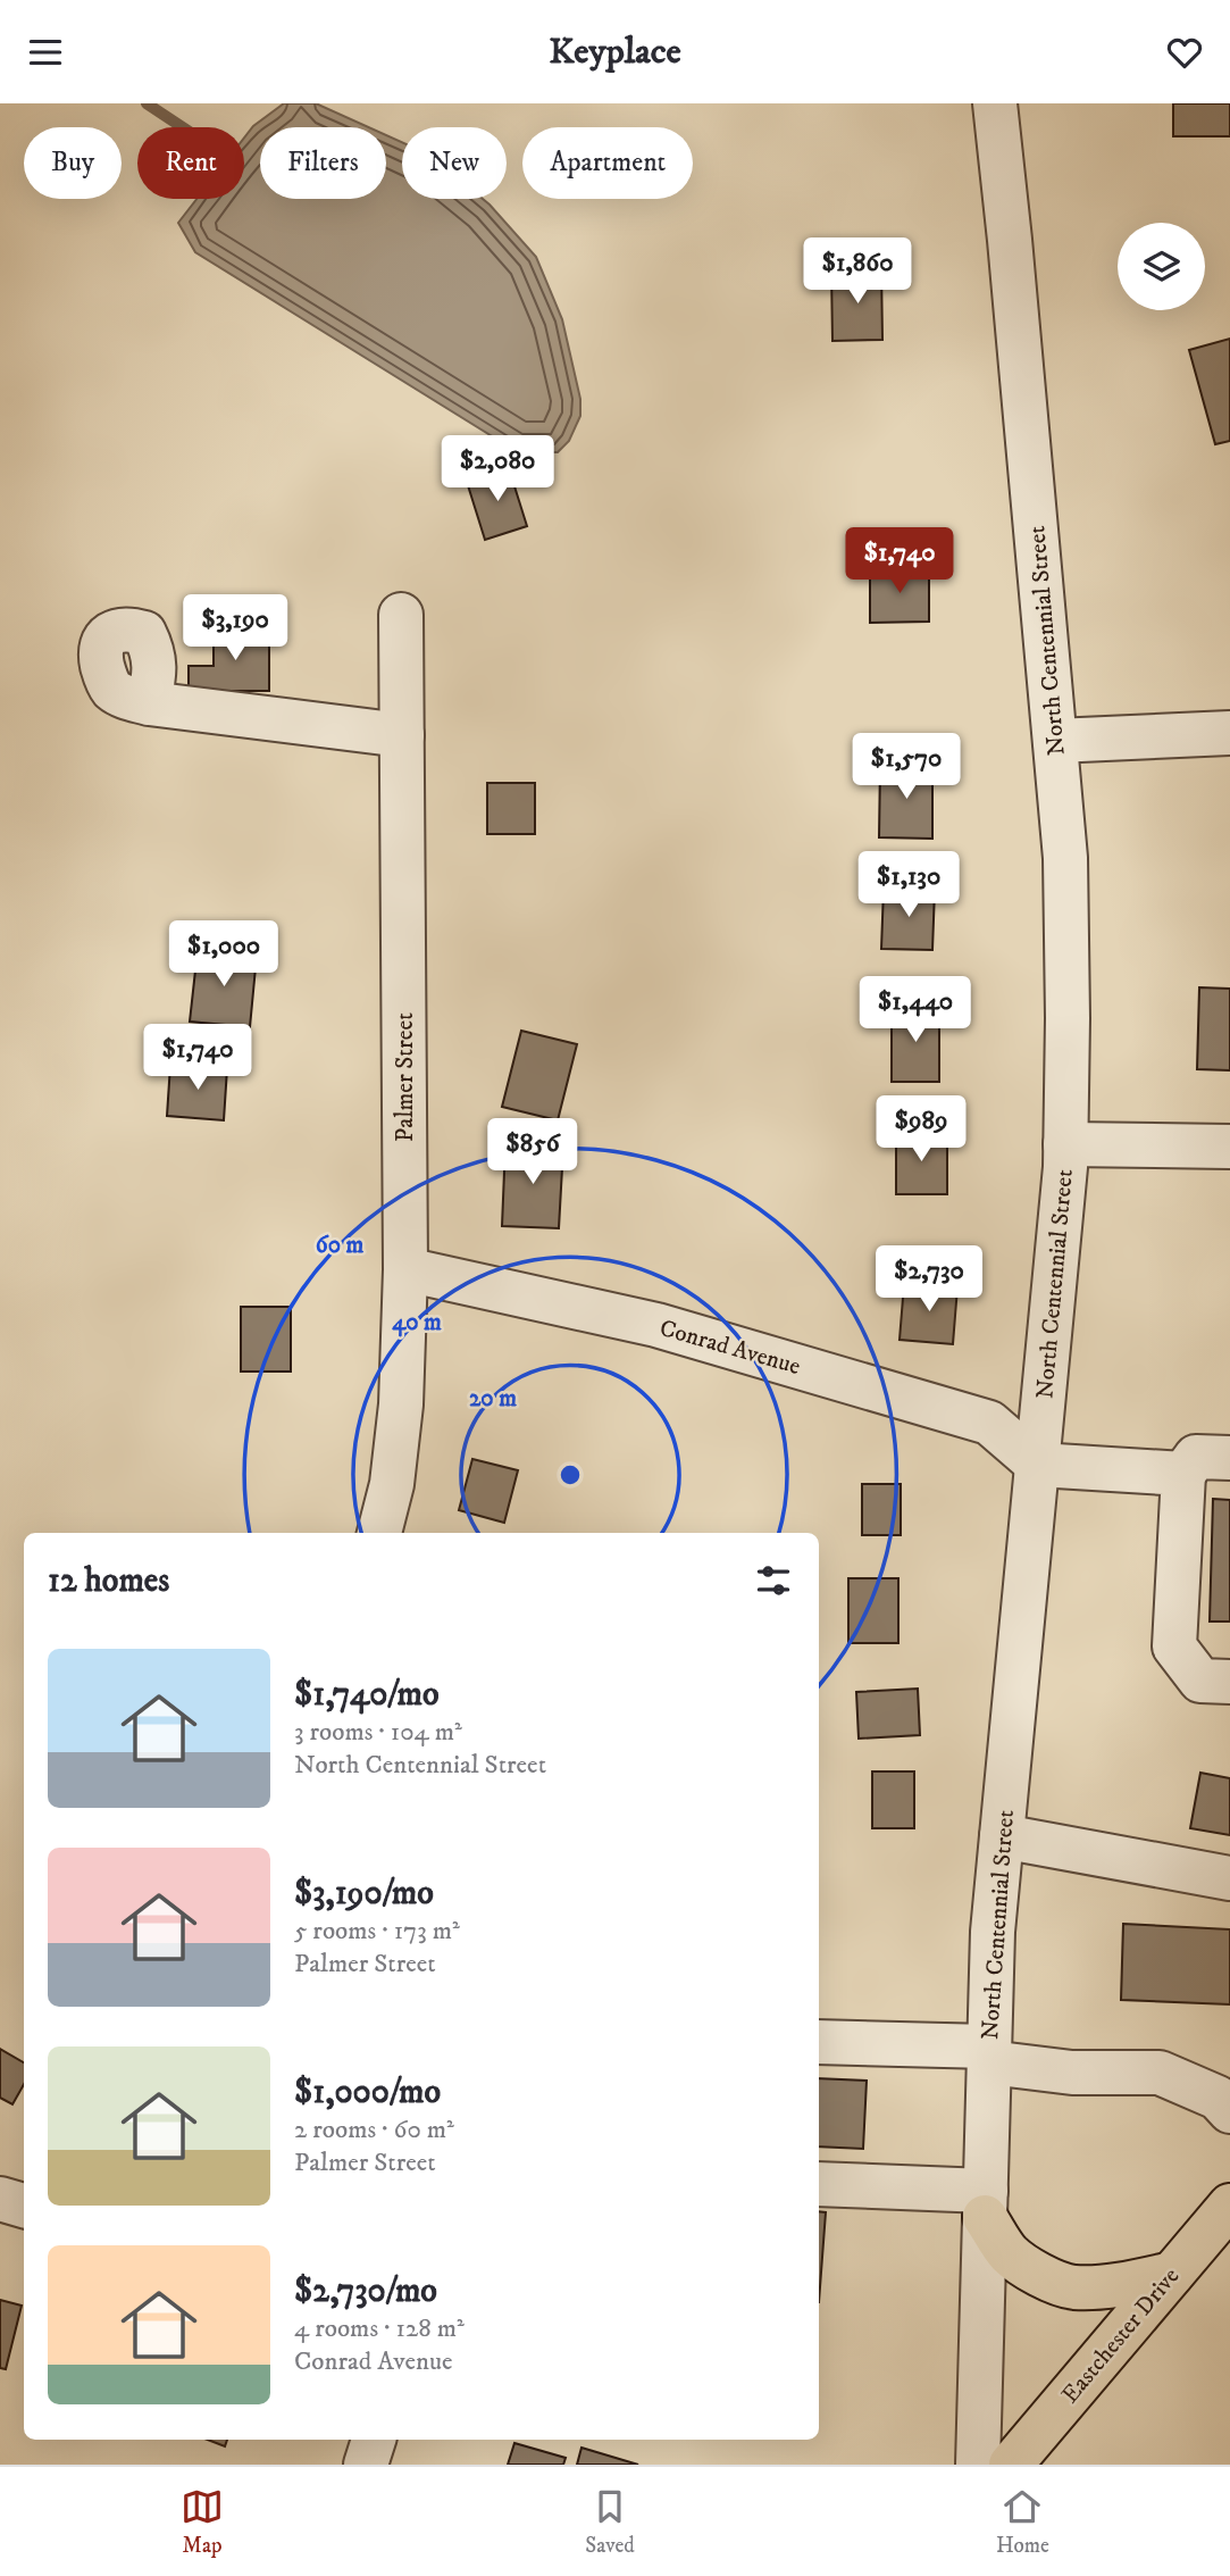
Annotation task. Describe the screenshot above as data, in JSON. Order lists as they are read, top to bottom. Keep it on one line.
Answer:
{"streets":{"main road":["Eastchester Drive"],"street":["North Centennial Street","Palmer Street","Conrad Avenue"]},"crossings":[["North Centennial Street","Conrad Avenue"],["Palmer Street","Conrad Avenue"]],"page":{"header":"Keyplace","chip":["Buy","Rent","Filters","New","Apartment"],"price":["$1,860","$2,080","$1,740","$3,190","$1,570","$1,130","$1,000","$1,440","$1,740","$989","$856","$2,730"],"heading":"12 homes","list":[{"name":"$1,740/mo","note":"3 rooms · 104 m² · North Centennial Street"},{"name":"$3,190/mo","note":"5 rooms · 173 m² · Palmer Street"},{"name":"$1,000/mo","note":"2 rooms · 60 m² · Palmer Street"},{"name":"$2,730/mo","note":"4 rooms · 128 m² · Conrad Avenue"}],"tabs":["Map","Saved","Home"]},"rings":["60 m","40 m","20 m"]}
